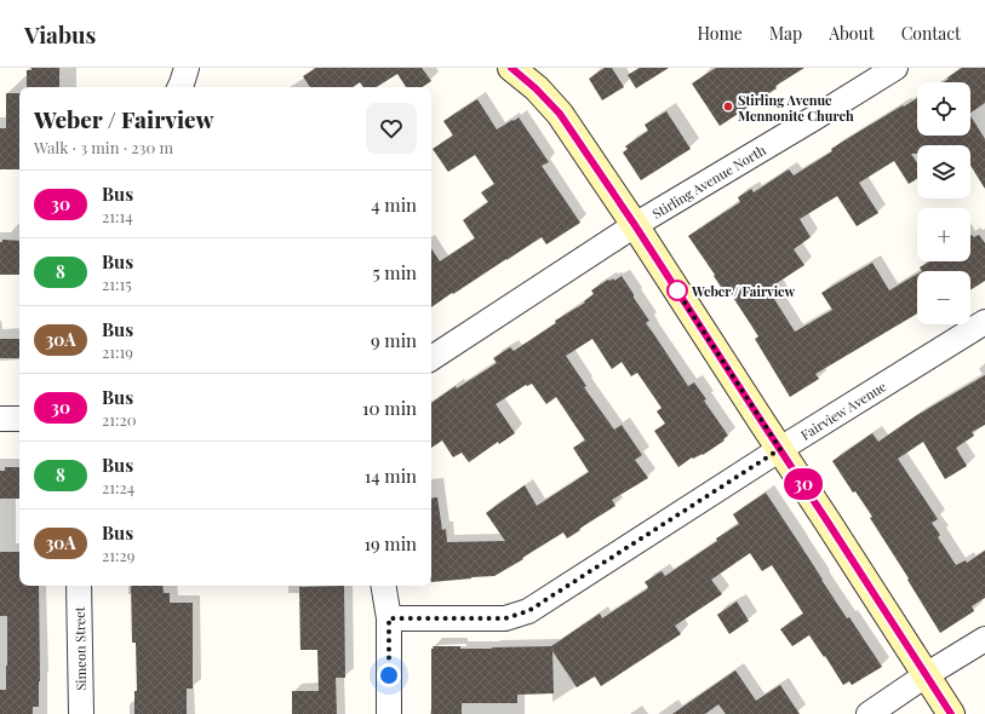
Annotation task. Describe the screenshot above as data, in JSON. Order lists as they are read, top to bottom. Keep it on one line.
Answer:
{"streets":{"street":["Stirling Avenue North","Fairview Avenue","Simeon Street"]},"places":["Stirling Avenue Mennonite Church","Weber / Fairview"],"lines":["bus line 30"],"page":{"header":"Viabus","nav":["Home","Map","About","Contact"],"on_map":"30","map_buttons":["+","−"],"heading":["Weber / Fairview","Walk · 3 min · 230 m"],"list":[{"mark":"30","name":"Bus","note":"21:14","value":"4 min"},{"mark":"8","name":"Bus","note":"21:15","value":"5 min"},{"mark":"30A","name":"Bus","note":"21:19","value":"9 min"},{"mark":"30","name":"Bus","note":"21:20","value":"10 min"},{"mark":"8","name":"Bus","note":"21:24","value":"14 min"},{"mark":"30A","name":"Bus","note":"21:29","value":"19 min"}]}}
